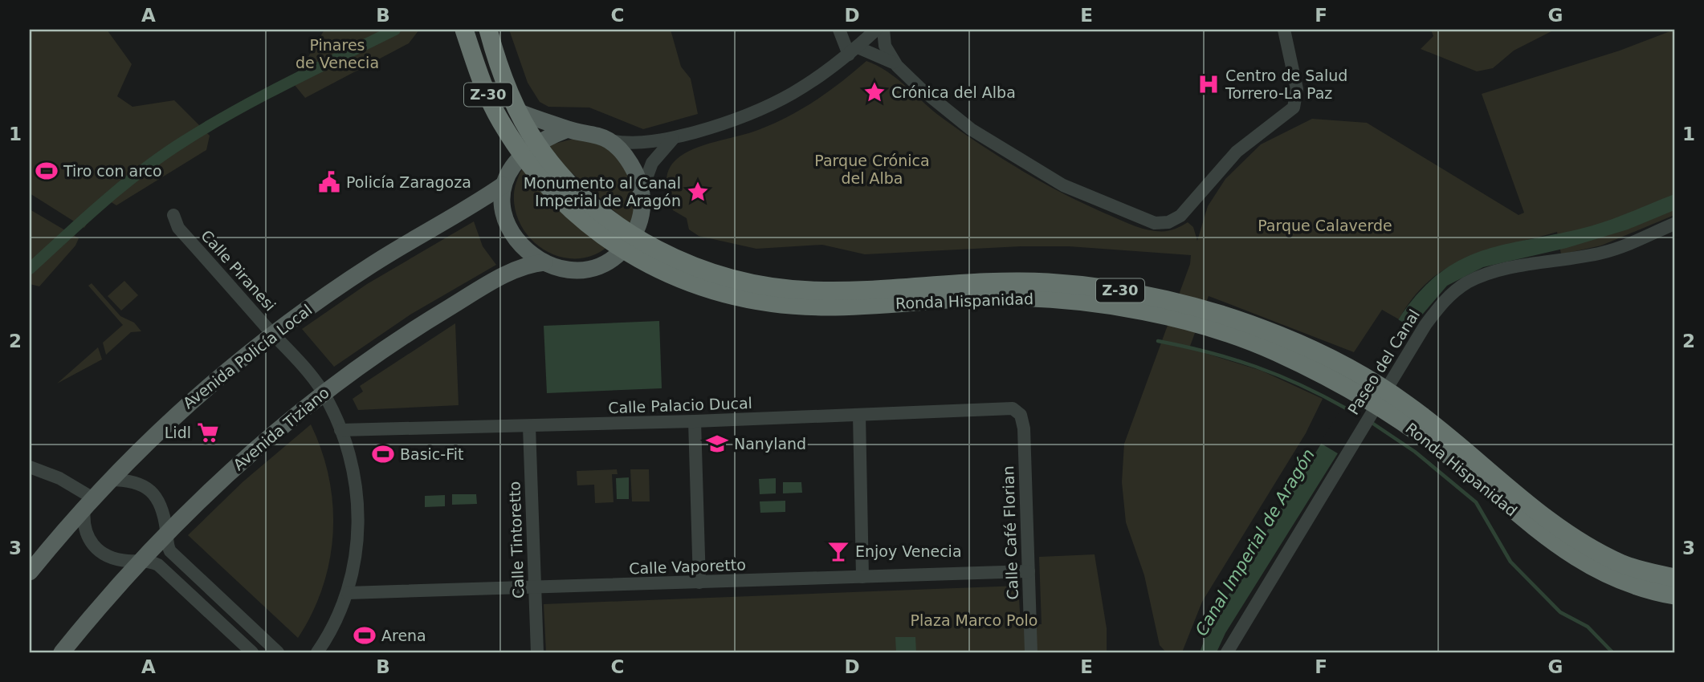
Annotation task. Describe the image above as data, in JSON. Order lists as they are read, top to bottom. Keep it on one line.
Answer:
{"streets":{"highway":["Z-30","Ronda Hispanidad"],"main road":["Avenida Policía Local","Avenida Tiziano"],"street":["Calle Piranesi","Paseo del Canal","Calle Palacio Ducal","Calle Café Florian","Calle Tintoretto","Calle Vaporetto"]},"crossings":[["Calle Piranesi","Avenida Policía Local"],["Calle Piranesi","Calle Palacio Ducal"],["Calle Piranesi","Avenida Tiziano"],["Calle Piranesi","Calle Vaporetto"],["Avenida Policía Local","Avenida Tiziano"],["Calle Palacio Ducal","Calle Café Florian"],["Calle Palacio Ducal","Calle Tintoretto"],["Calle Café Florian","Calle Vaporetto"],["Calle Tintoretto","Calle Vaporetto"]],"water":["Canal Imperial de Aragón"],"parks":["Pinares de Venecia","Parque Crónica del Alba","Parque Calaverde","Plaza Marco Polo"],"places":{"hospital":["Centro de Salud Torrero-La Paz"],"place":["Crónica del Alba","Monumento al Canal Imperial de Aragón"],"sports":["Tiro con arco","Basic-Fit","Arena"],"public building":["Policía Zaragoza"],"supermarket":["Lidl"],"school or university":["Nanyland"],"bar":["Enjoy Venecia"]},"grid":{"columns":["A","B","C","D","E","F","G"],"rows":["1","2","3"]}}
